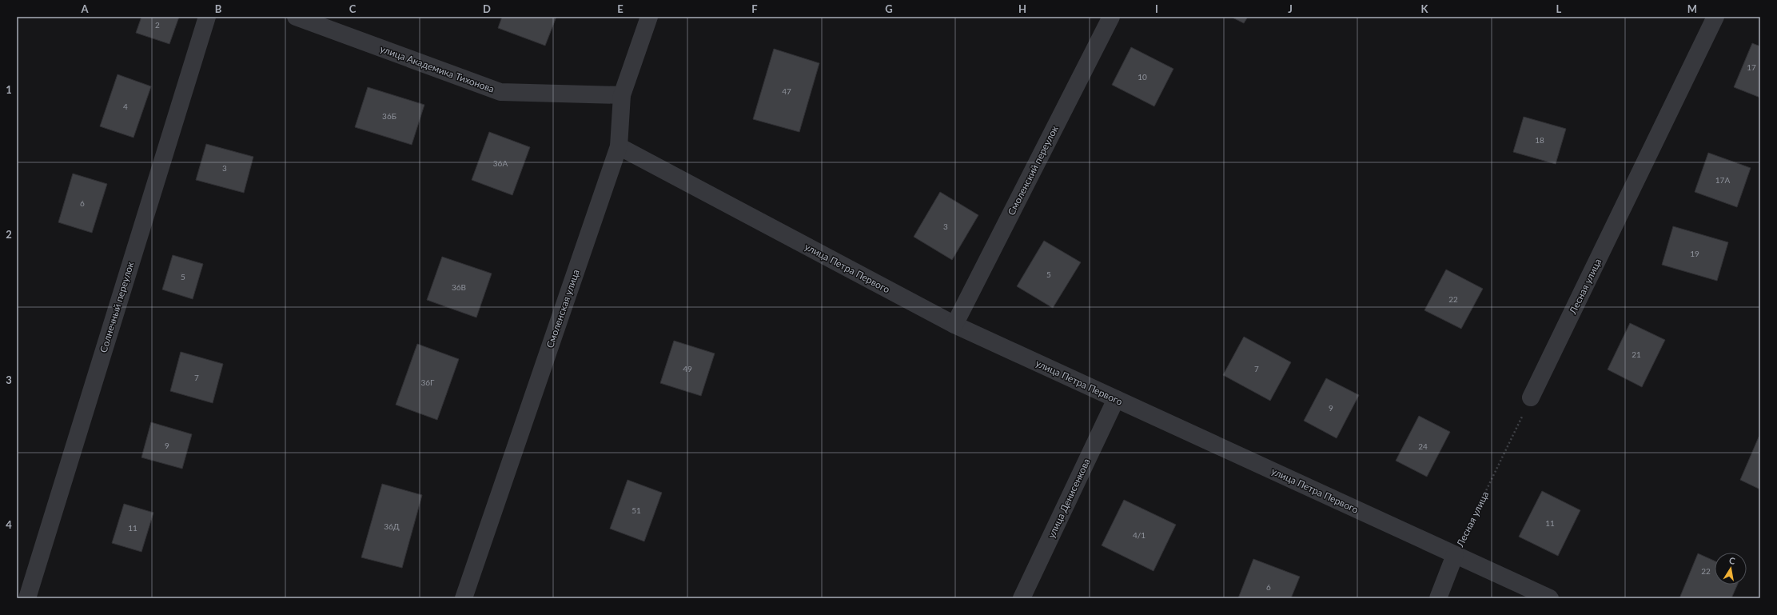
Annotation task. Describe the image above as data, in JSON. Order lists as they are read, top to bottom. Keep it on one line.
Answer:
{"streets":{"street":["улица Академика Тихонова","Смоленский переулок","улица Петра Первого","Лесная улица","Солнечный переулок","Смоленская улица","улица Денисенкова"]},"crossings":[["улица Академика Тихонова","Смоленская улица"],["Смоленский переулок","улица Петра Первого"],["улица Петра Первого","Лесная улица"],["улица Петра Первого","Смоленская улица"],["улица Петра Первого","улица Денисенкова"]],"house_numbers":["2","17","10","47","4","36Б","18","36А","3","17А","6","3","19","5","5","36В","22","21","49","7","7","36Г","9","9","24","51","11","36Д","11","4/1","22","6"],"north":"top","grid":{"columns":["A","B","C","D","E","F","G","H","I","J","K","L","M"],"rows":["1","2","3","4"]}}
